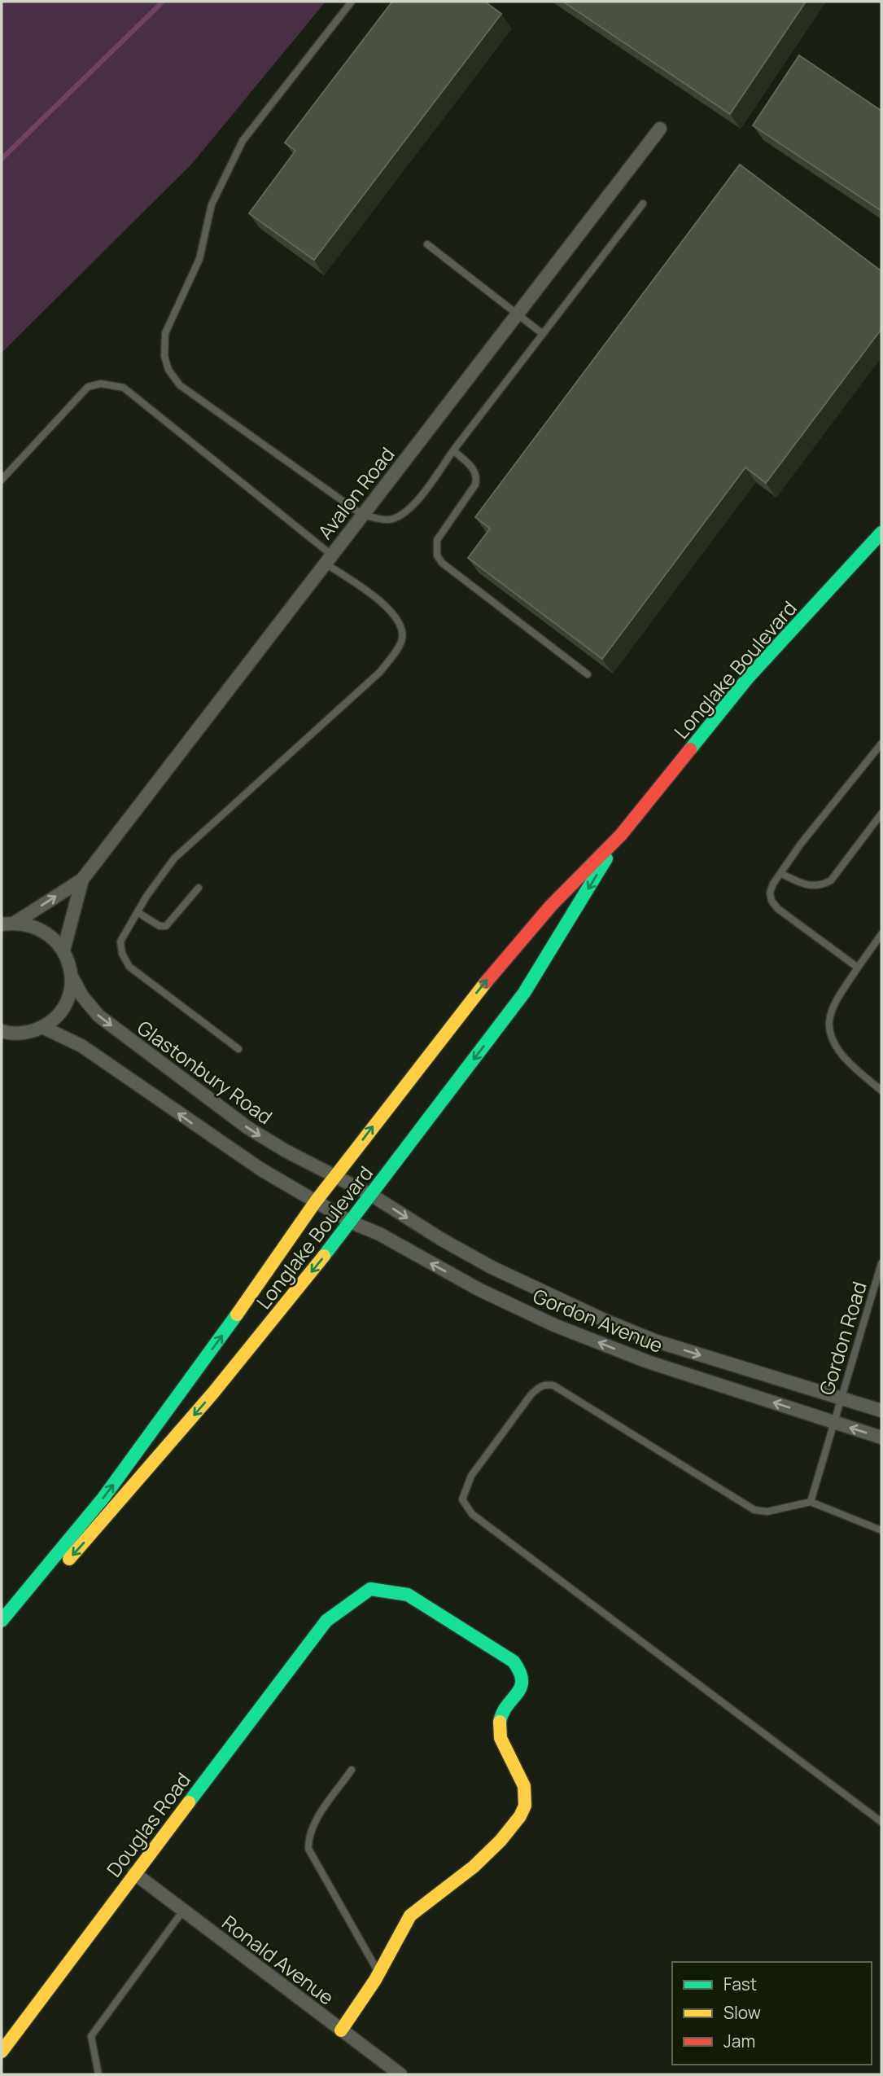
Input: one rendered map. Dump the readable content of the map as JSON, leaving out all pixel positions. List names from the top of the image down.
{
  "streets": {
    "main road": ["Longlake Boulevard", "Douglas Road"],
    "street": [
      "Avalon Road",
      "Glastonbury Road",
      "Gordon Avenue",
      "Ronald Avenue"
    ],
    "lane": ["Gordon Road"]
  },
  "crossings": [
    ["Avalon Road", "Glastonbury Road"],
    ["Longlake Boulevard", "Glastonbury Road"],
    ["Longlake Boulevard", "Gordon Avenue"],
    ["Glastonbury Road", "Gordon Avenue"],
    ["Gordon Avenue", "Gordon Road"],
    ["Douglas Road", "Ronald Avenue"]
  ],
  "legend": ["Fast", "Slow", "Jam"]
}
